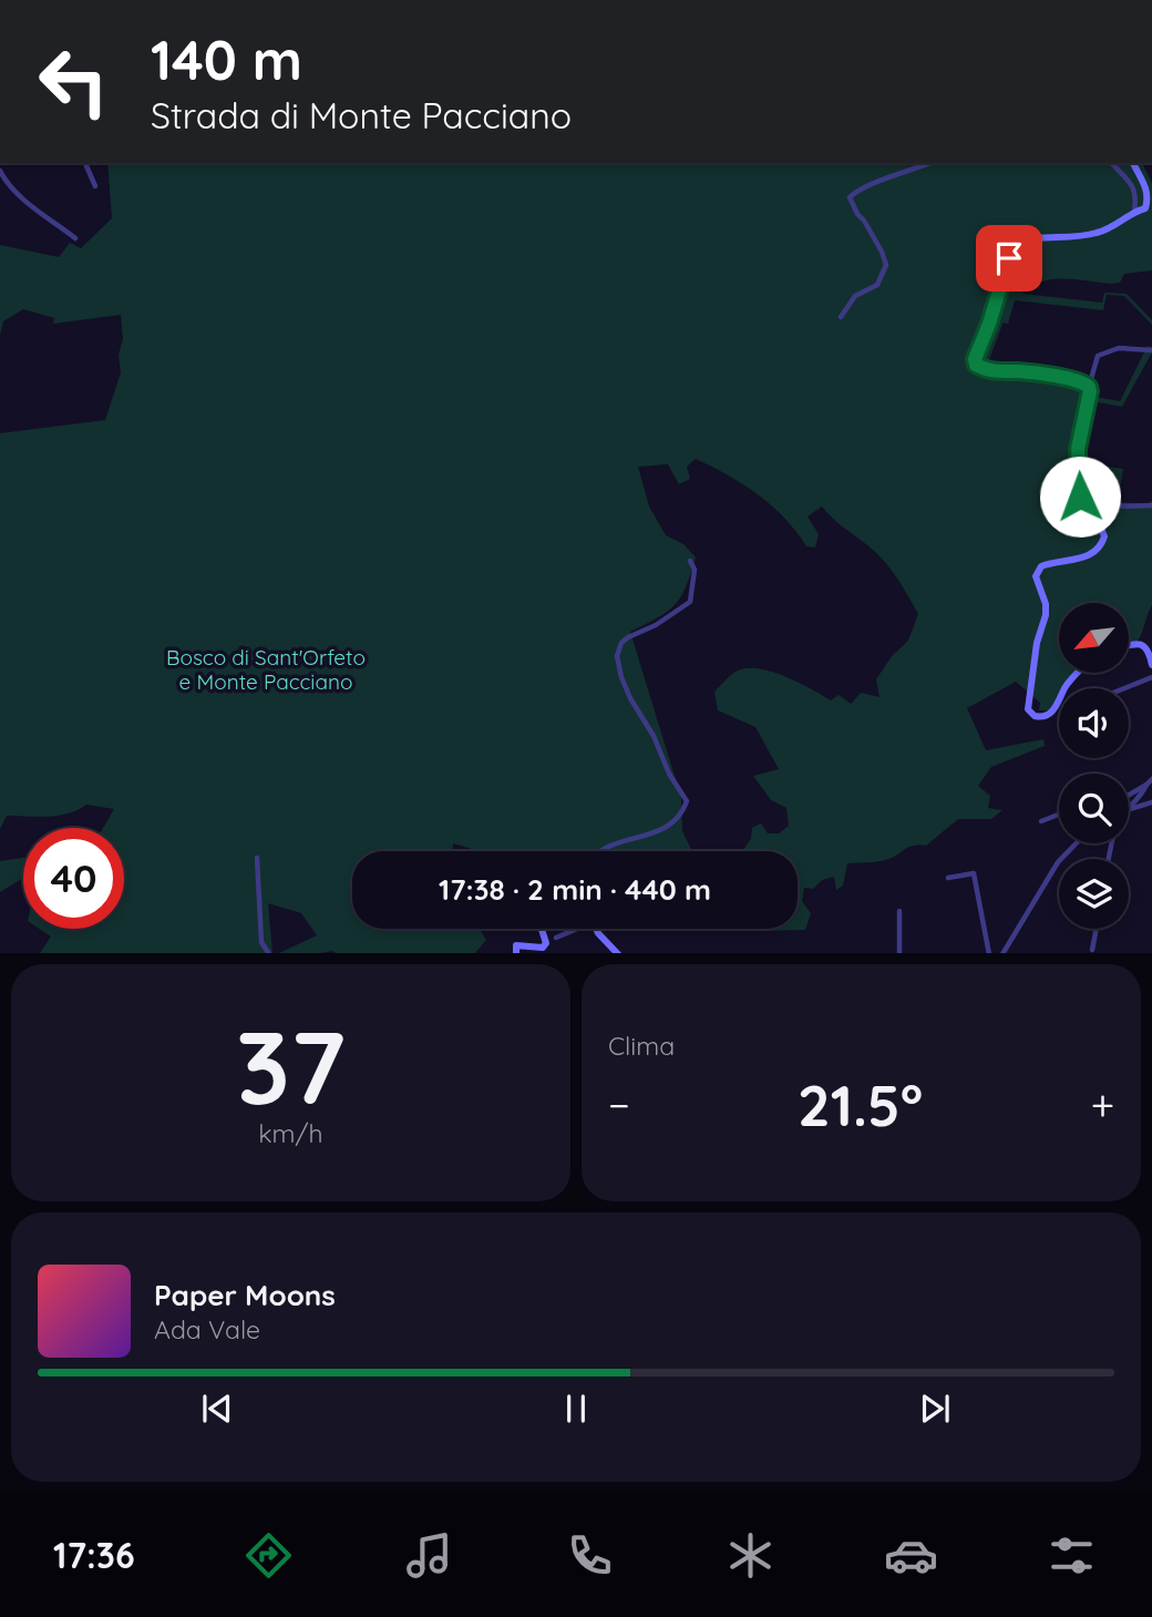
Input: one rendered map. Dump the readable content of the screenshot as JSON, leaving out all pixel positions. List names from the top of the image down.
{
  "parks": ["Bosco di Sant'Orfeto e Monte Pacciano"],
  "north": "bottom left",
  "page": {
    "turn": ["140 m", "Strada di Monte Pacciano"],
    "limit": "40",
    "trip": "17:38 · 2 min · 440 m",
    "tile": [
      ["37", "km/h"],
      "Clima"
    ],
    "heat": ["−", "21.5°", "+"],
    "song": ["Paper Moons", "Ada Vale"],
    "tabs": "17:36"
  }
}
